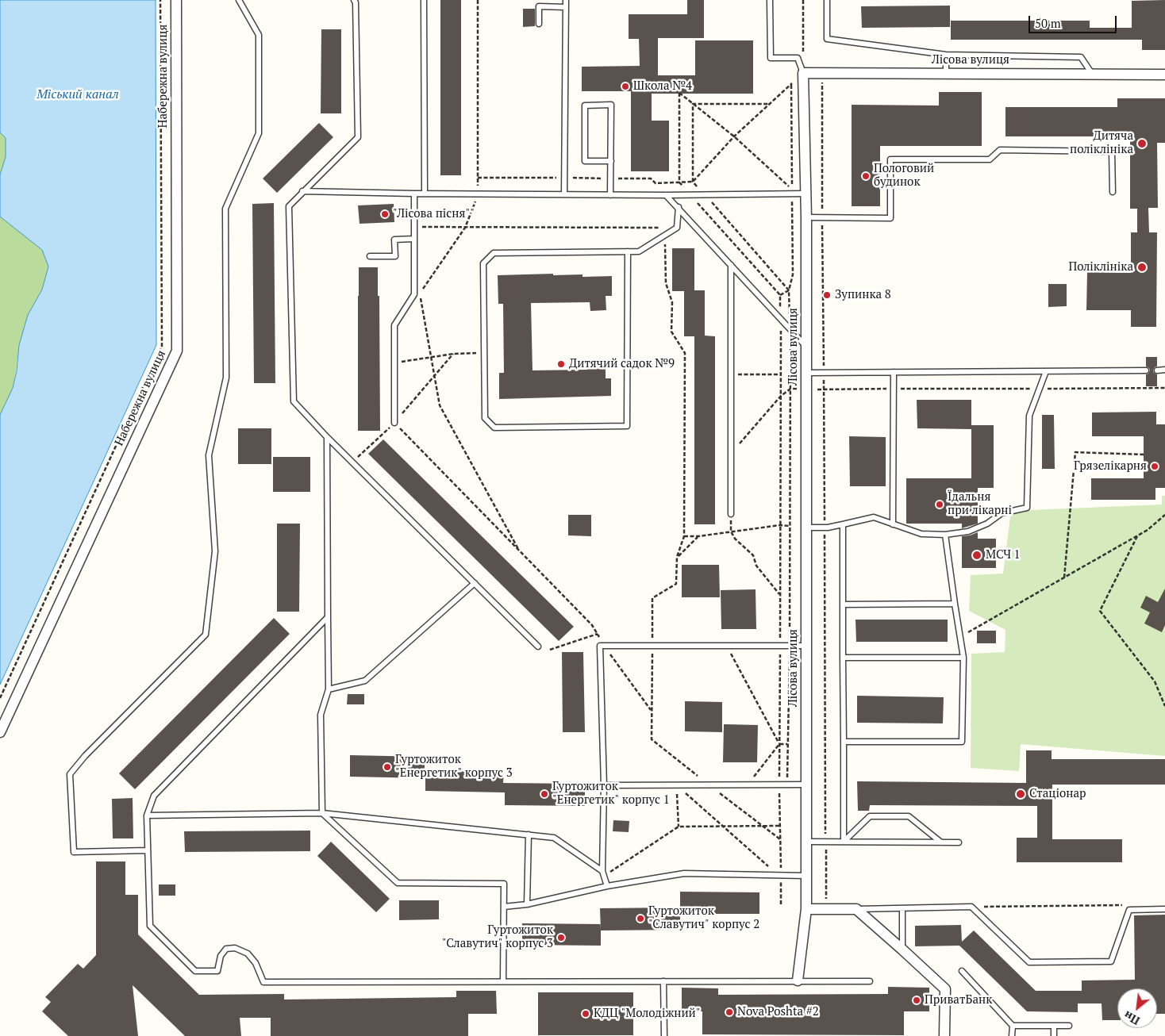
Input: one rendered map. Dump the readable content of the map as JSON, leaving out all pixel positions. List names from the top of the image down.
{
  "streets": {
    "street": ["Лісова вулиця", "Набережна вулиця"]
  },
  "water": ["Міський канал"],
  "places": [
    "Школа №4",
    "Дитяча поліклініка",
    "Пологовий будинок",
    "\"Лісова пісня\"\"",
    "Поліклініка",
    "Зупинка 8",
    "Дитячий садок №9",
    "Грязелікарня",
    "Їдальня при лікарні",
    "МСЧ 1",
    "Гуртожиток \"Енергетик\" корпус 3",
    "Гуртожиток \"Енергетик\" корпус 1",
    "Стаціонар",
    "Гуртожиток \"Славутич\" корпус 2",
    "Гуртожиток \"Славутич\" корпус 3",
    "ПриватБанк",
    "Nova Poshta #2",
    "КДЦ \"Молодіжний\""
  ],
  "scale_bar": "50 m",
  "north": "bottom left"
}
